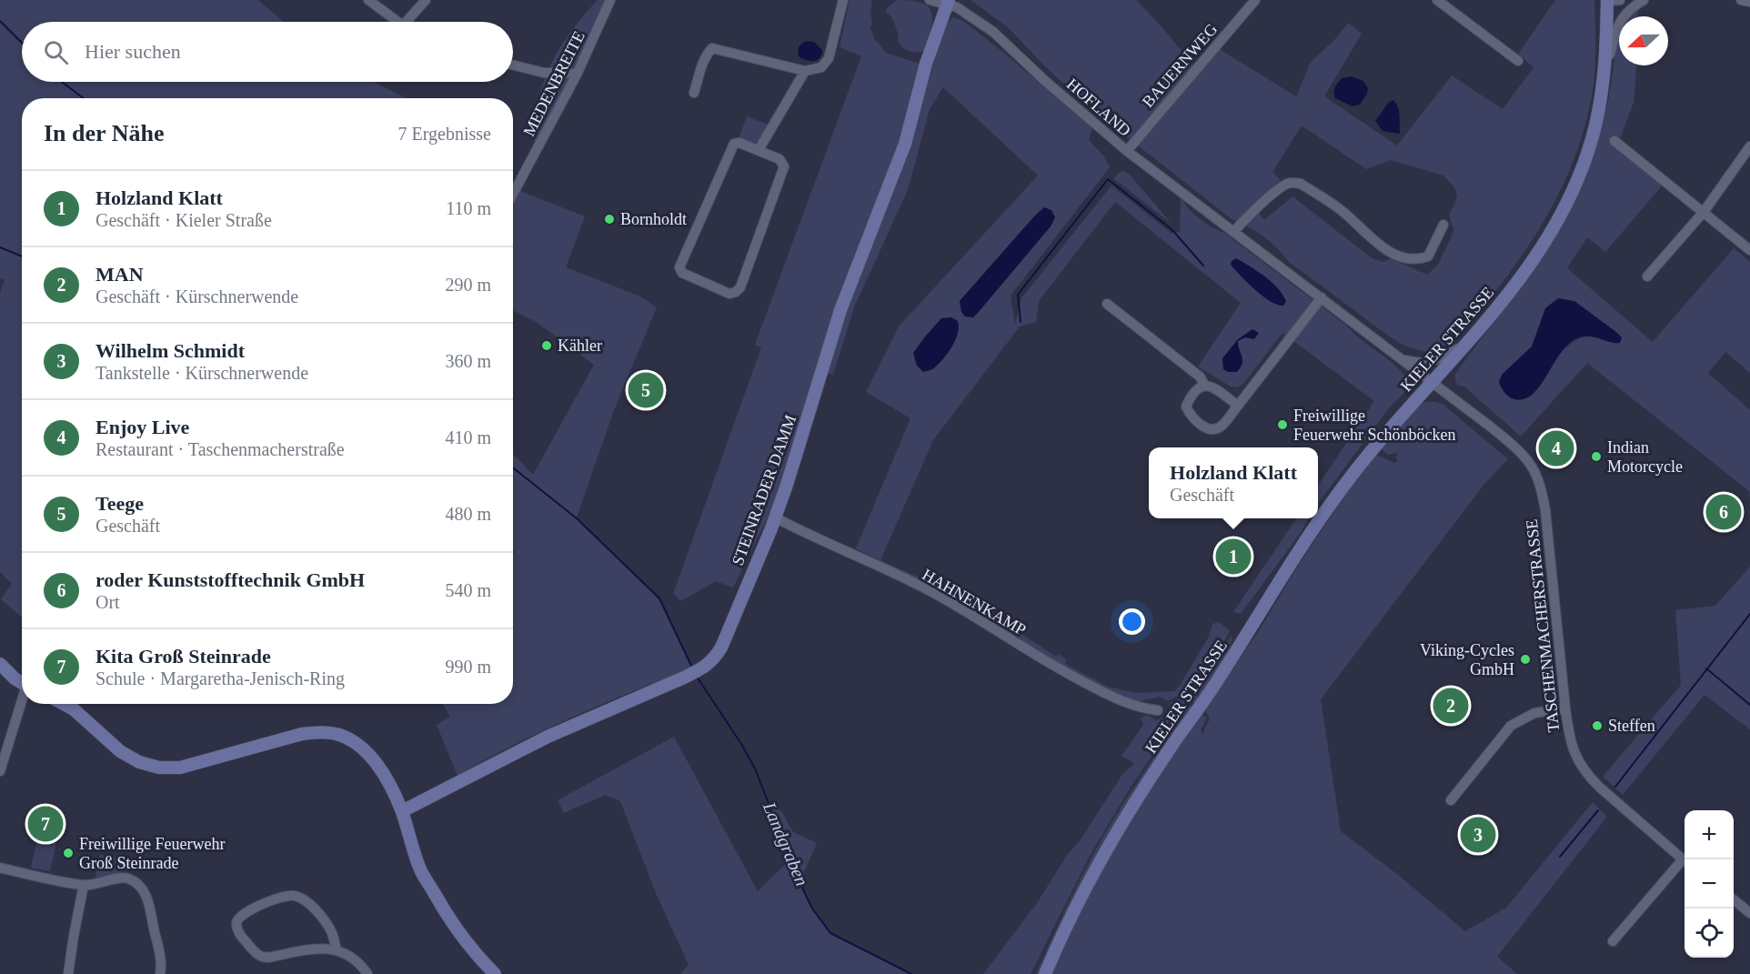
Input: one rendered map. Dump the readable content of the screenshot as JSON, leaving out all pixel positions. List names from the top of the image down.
{
  "streets": {
    "main road": ["KIELER STRASSE", "STEINRADER DAMM"],
    "street": [
      "BAUERNWEG",
      "MEDENBREITE",
      "HOFLAND",
      "HAHNENKAMP",
      "TASCHENMACHERSTRASSE"
    ]
  },
  "crossings": [
    ["BAUERNWEG", "HOFLAND"],
    ["HOFLAND", "KIELER STRASSE"],
    ["HOFLAND", "STEINRADER DAMM"],
    ["HOFLAND", "TASCHENMACHERSTRASSE"],
    ["KIELER STRASSE", "TASCHENMACHERSTRASSE"],
    ["STEINRADER DAMM", "HAHNENKAMP"]
  ],
  "water": ["Landgraben"],
  "places": [
    "Bornholdt",
    "Kähler",
    "Freiwillige Feuerwehr Schönböcken",
    "Indian Motorcycle",
    "Viking-Cycles GmbH",
    "Steffen",
    "Freiwillige Feuerwehr Groß Steinrade"
  ],
  "north": "left",
  "page": {
    "search": "Hier suchen",
    "heading": ["In der Nähe", "7 Ergebnisse"],
    "list": [
      {
        "mark": "1",
        "name": "Holzland Klatt",
        "note": "Geschäft · Kieler Straße",
        "value": "110 m"
      },
      {
        "mark": "2",
        "name": "MAN",
        "note": "Geschäft · Kürschnerwende",
        "value": "290 m"
      },
      {
        "mark": "3",
        "name": "Wilhelm Schmidt",
        "note": "Tankstelle · Kürschnerwende",
        "value": "360 m"
      },
      {
        "mark": "4",
        "name": "Enjoy Live",
        "note": "Restaurant · Taschenmacherstraße",
        "value": "410 m"
      },
      {
        "mark": "5",
        "name": "Teege",
        "note": "Geschäft",
        "value": "480 m"
      },
      {
        "mark": "6",
        "name": "roder Kunststofftechnik GmbH",
        "note": "Ort",
        "value": "540 m"
      },
      {
        "mark": "7",
        "name": "Kita Groß Steinrade",
        "note": "Schule · Margaretha-Jenisch-Ring",
        "value": "990 m"
      }
    ],
    "pins": [
      "5",
      "4",
      "6",
      "1",
      "2",
      "7",
      "3"
    ],
    "popup": ["Holzland Klatt", "Geschäft"],
    "map_buttons": ["+", "−"]
  }
}
